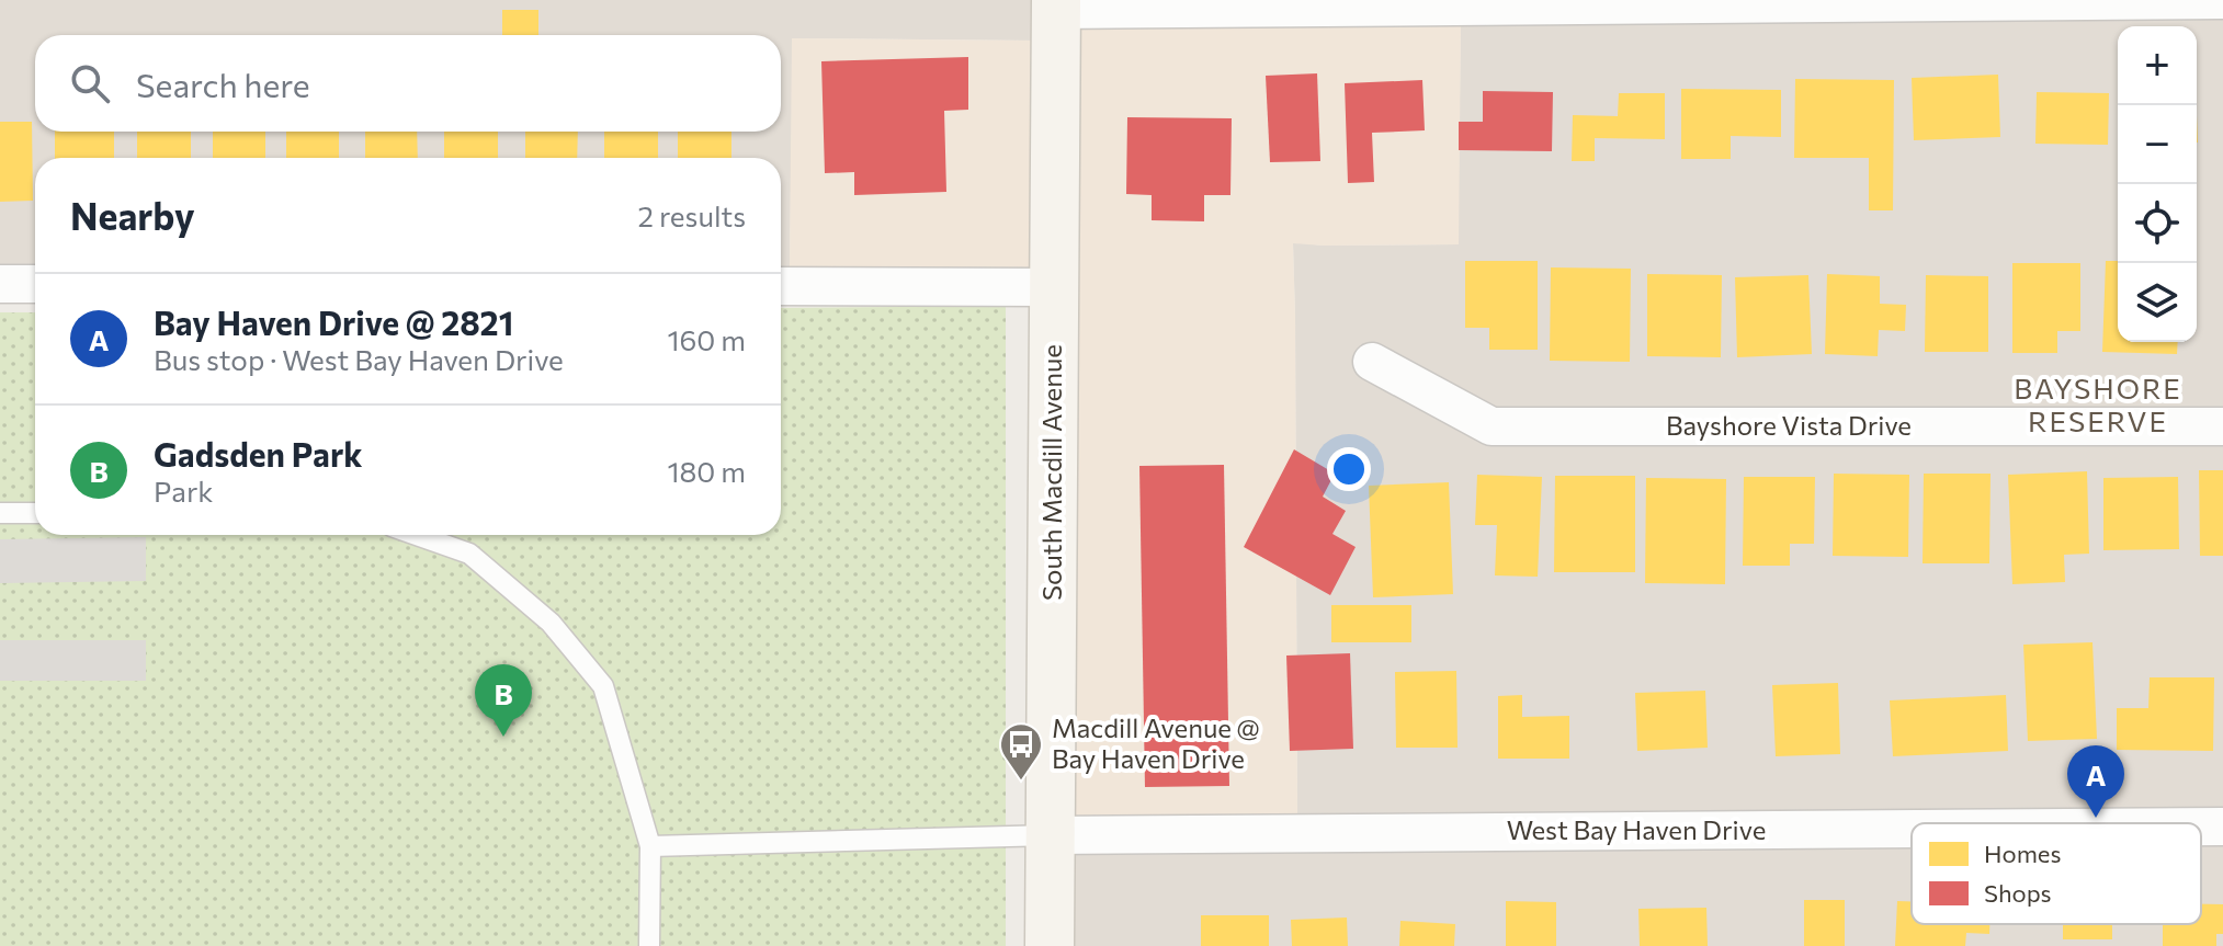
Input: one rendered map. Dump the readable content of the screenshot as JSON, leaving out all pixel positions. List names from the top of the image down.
{
  "streets": {
    "street": ["Bayshore Vista Drive", "South Macdill Avenue", "West Bay Haven Drive"]
  },
  "crossings": [
    ["South Macdill Avenue", "West Bay Haven Drive"]
  ],
  "districts": ["BAYSHORE RESERVE"],
  "places": {
    "bus stop": ["Macdill Avenue @ Bay Haven Drive"]
  },
  "legend": ["Homes", "Shops"],
  "page": {
    "map_buttons": ["+", "−"],
    "search": "Search here",
    "heading": ["Nearby", "2 results"],
    "list": [
      {
        "mark": "A",
        "name": "Bay Haven Drive @ 2821",
        "note": "Bus stop · West Bay Haven Drive",
        "value": "160 m"
      },
      {
        "mark": "B",
        "name": "Gadsden Park",
        "note": "Park",
        "value": "180 m"
      }
    ],
    "pins": ["B", "A"]
  }
}
